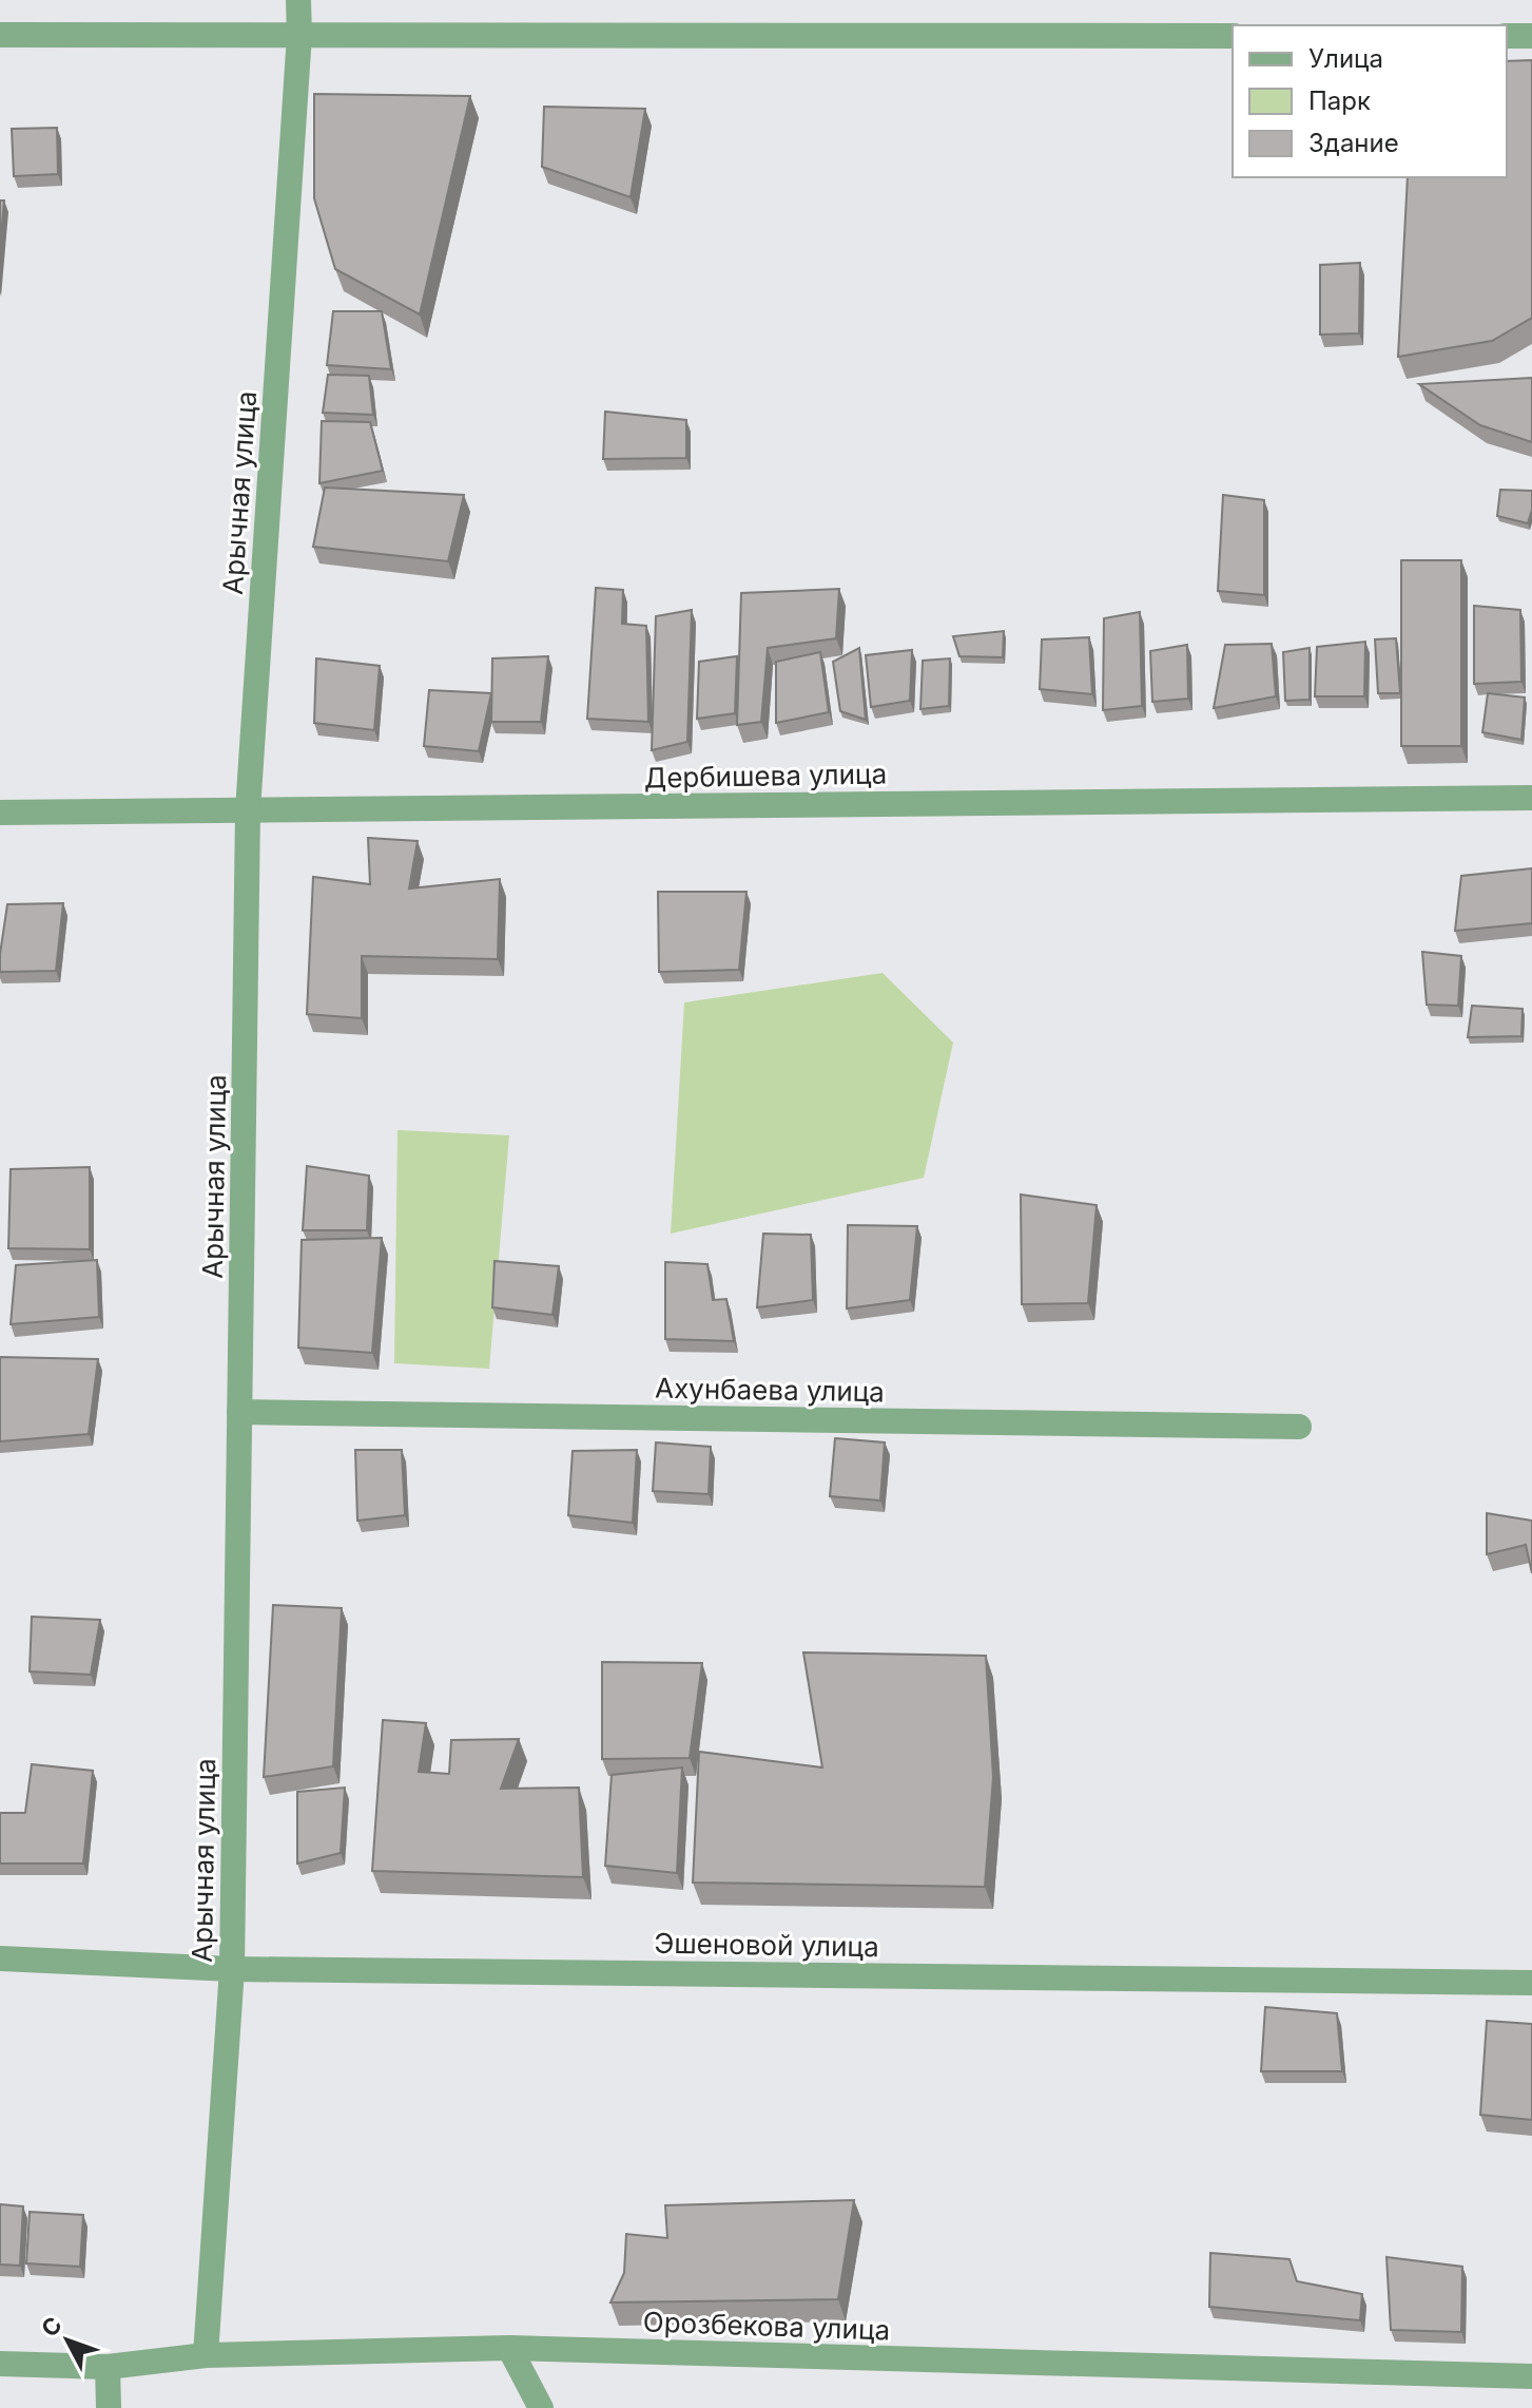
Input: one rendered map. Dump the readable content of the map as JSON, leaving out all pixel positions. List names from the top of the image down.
{
  "streets": {
    "street": [
      "Арычная улица",
      "Дербишева улица",
      "Ахунбаева улица",
      "Эшеновой улица",
      "Орозбекова улица"
    ]
  },
  "crossings": [
    ["Арычная улица", "Дербишева улица"],
    ["Арычная улица", "Ахунбаева улица"],
    ["Арычная улица", "Эшеновой улица"],
    ["Арычная улица", "Орозбекова улица"]
  ],
  "legend": ["Улица", "Парк", "Здание"],
  "north": "top left"
}
